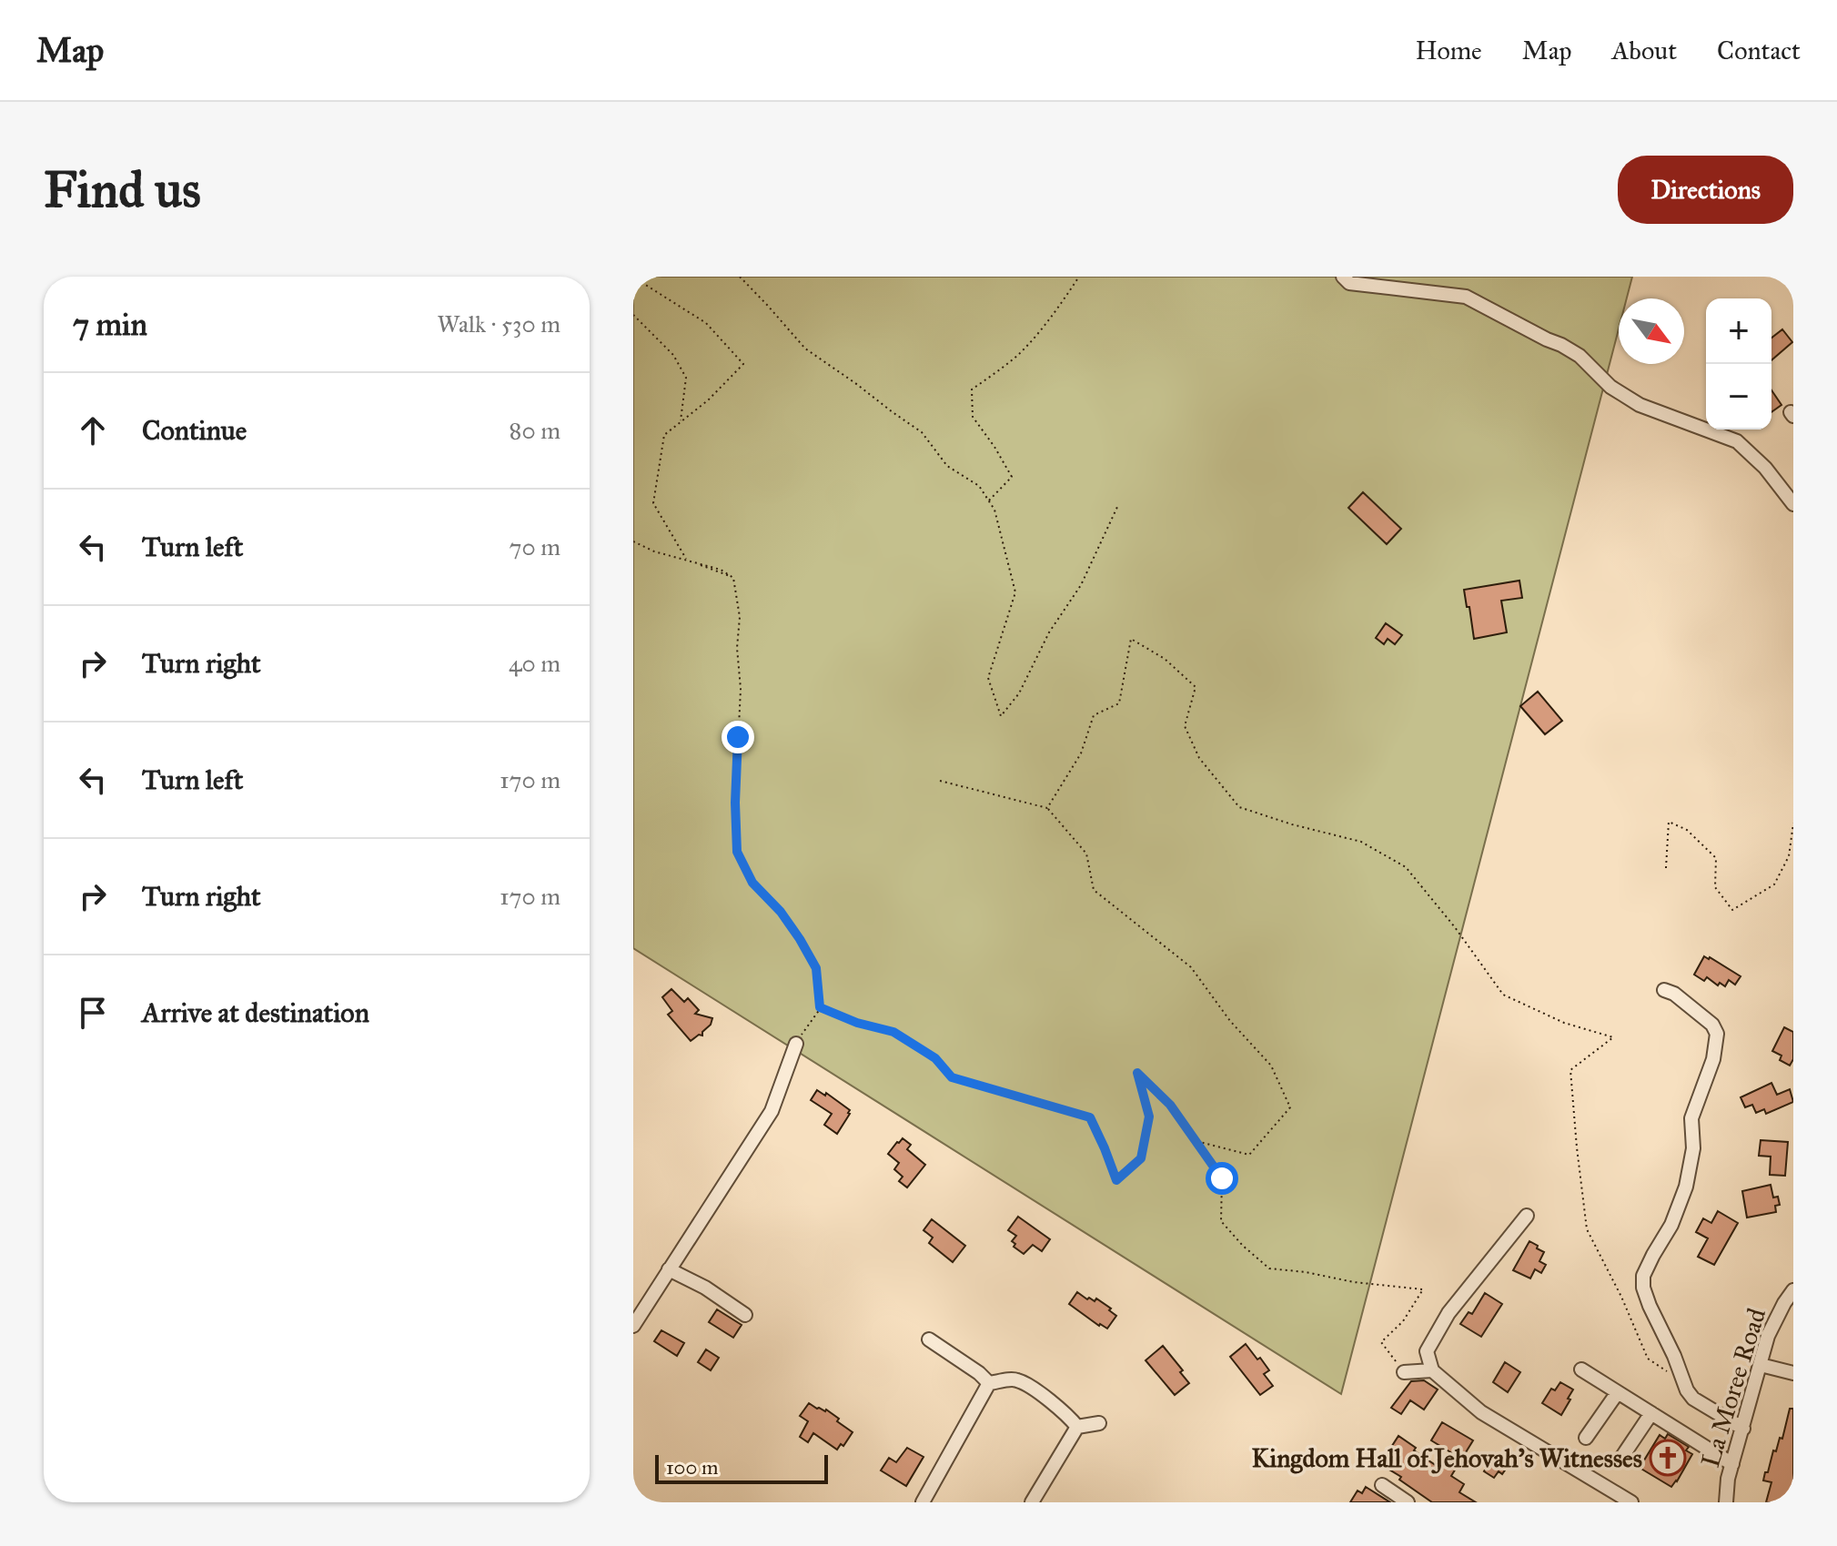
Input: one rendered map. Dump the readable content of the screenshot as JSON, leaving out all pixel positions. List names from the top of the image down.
{
  "streets": {
    "street": ["La Moree Road"]
  },
  "places": {
    "church": ["Kingdom Hall of Jehovah’s Witnesses"]
  },
  "scale_bar": "100 m",
  "north": "bottom right",
  "page": {
    "header": "Map",
    "nav": [
      "Home",
      "Map",
      "About",
      "Contact"
    ],
    "buttons": "Directions",
    "title": "Find us",
    "heading": ["7 min", "Walk · 530 m"],
    "map_buttons": ["+", "−"],
    "list": [
      ["Continue", "80 m"],
      ["Turn left", "70 m"],
      ["Turn right", "40 m"],
      ["Turn left", "170 m"],
      ["Turn right", "170 m"],
      "Arrive at destination"
    ],
    "scale": "100 m"
  }
}
